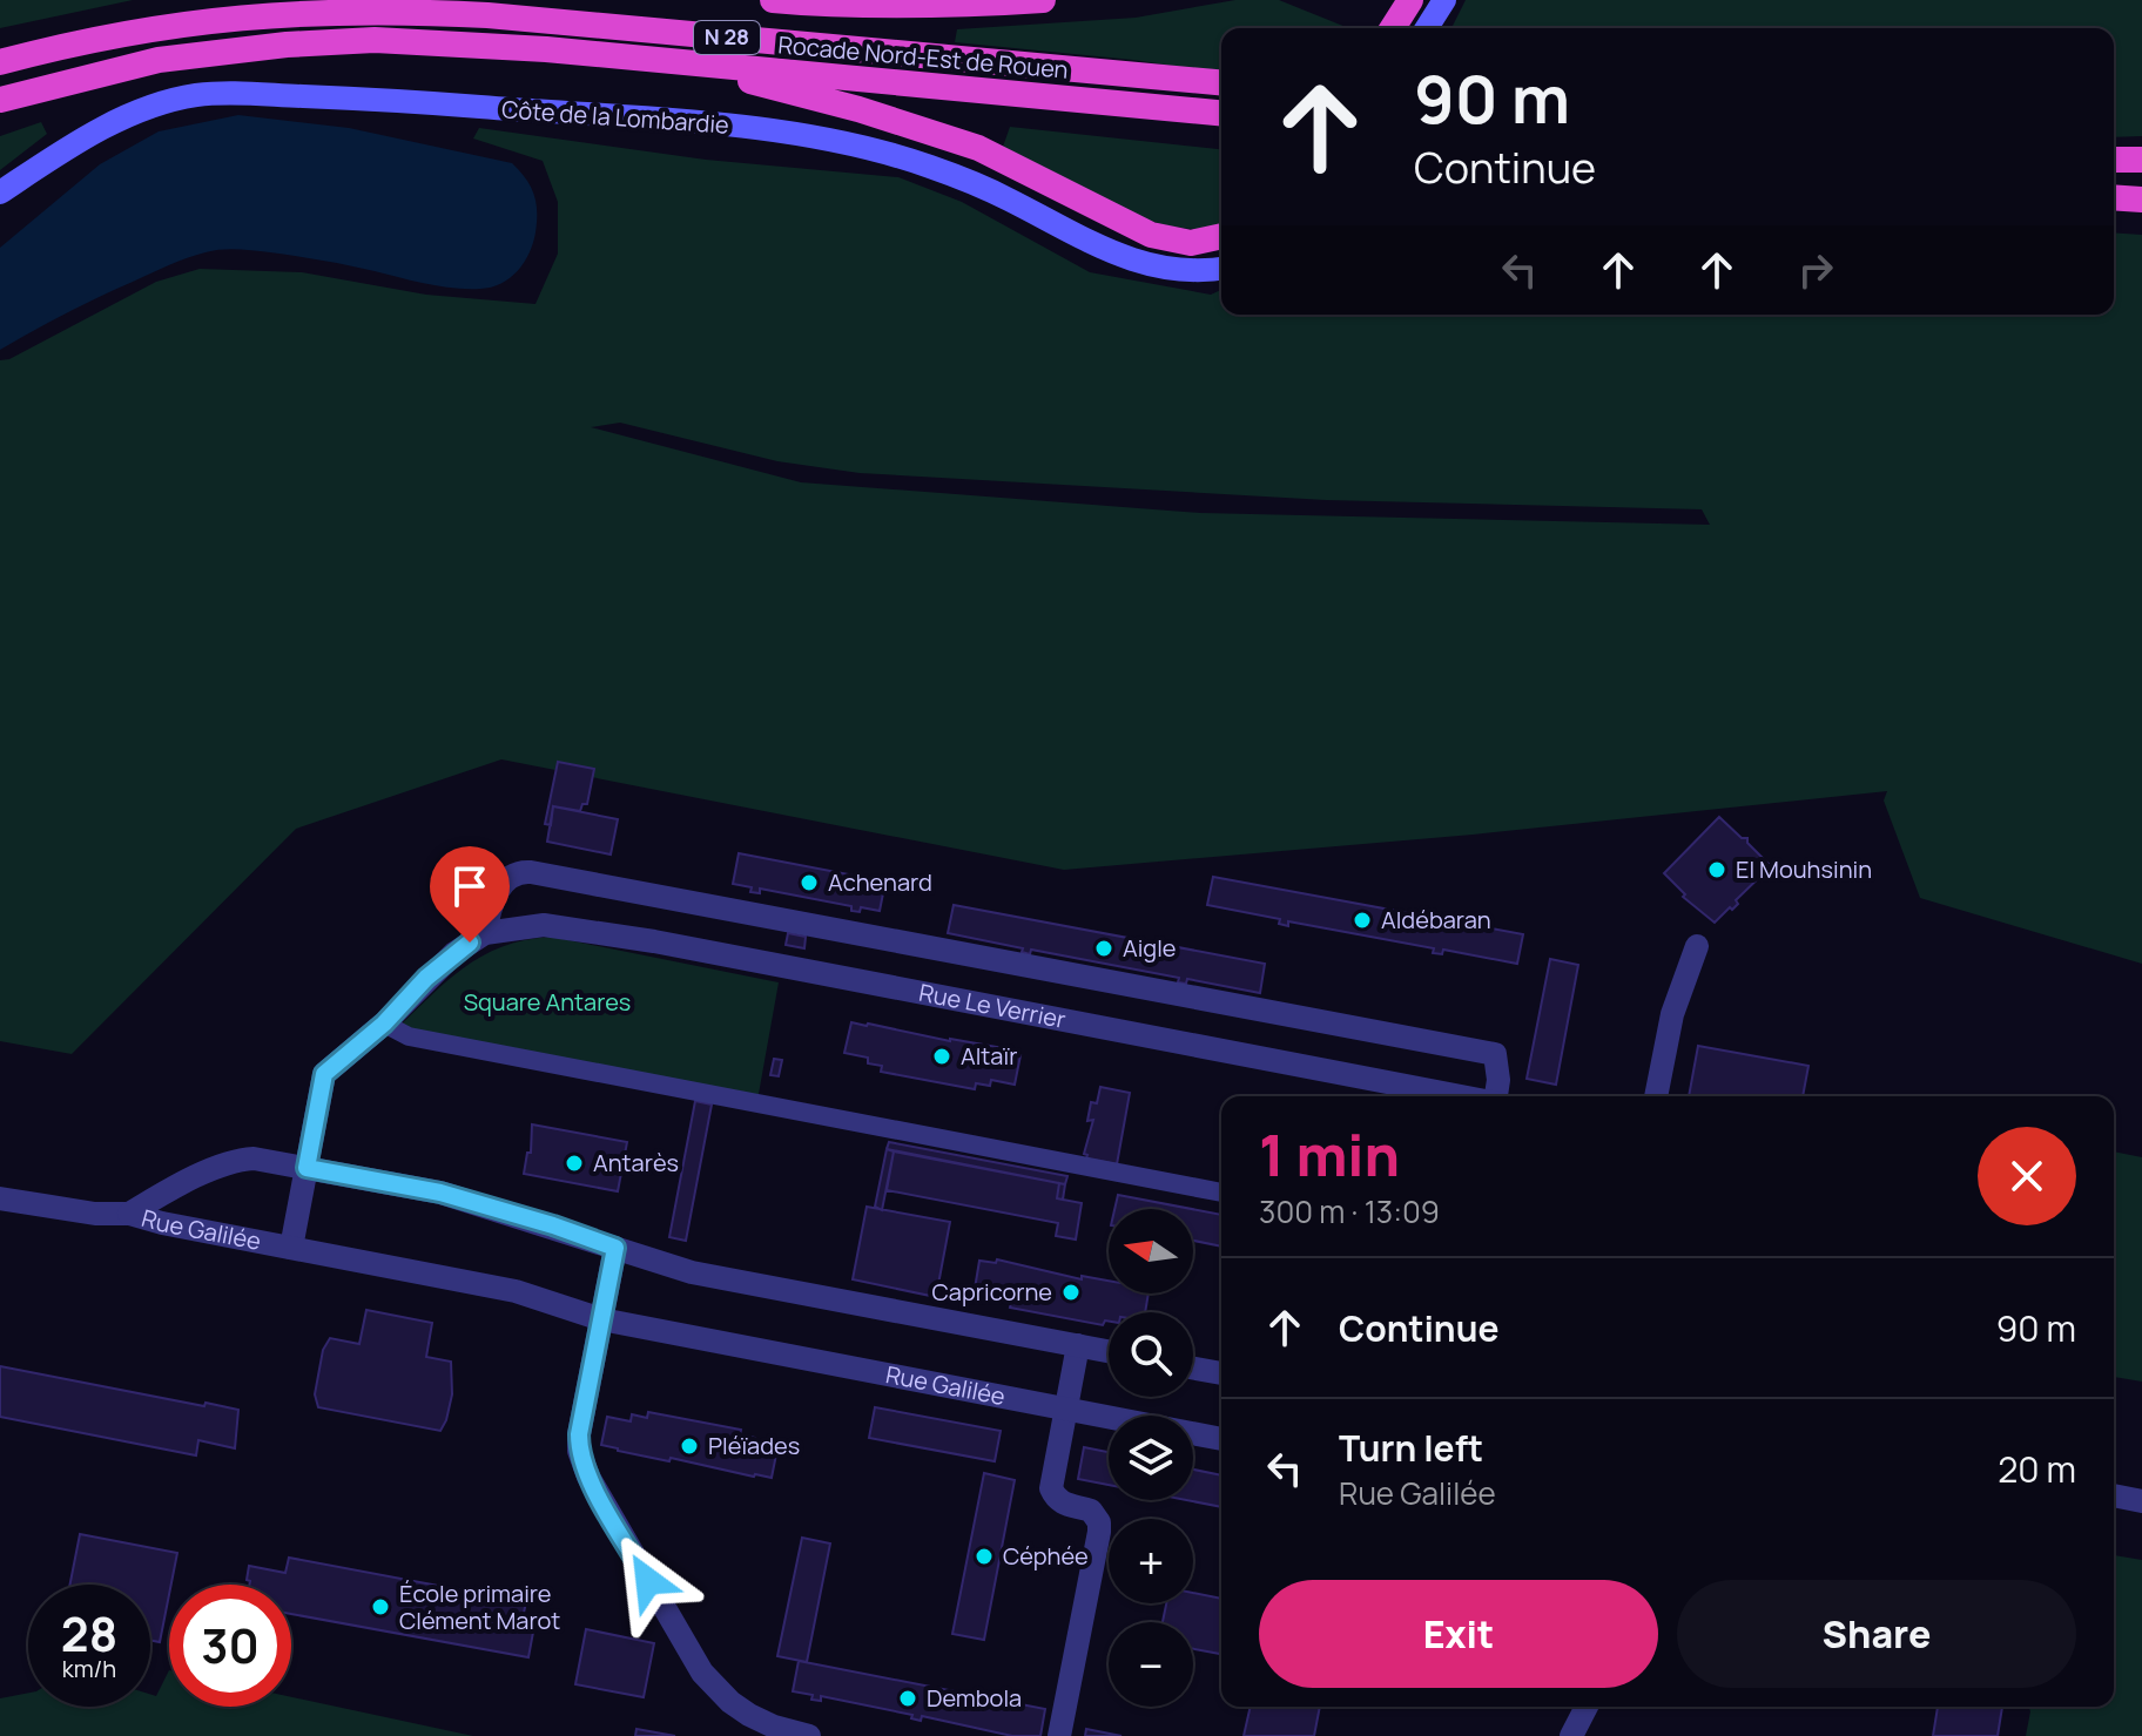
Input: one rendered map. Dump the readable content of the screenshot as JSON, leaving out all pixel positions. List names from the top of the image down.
{
  "streets": {
    "highway": ["N 28", "Rocade Nord-Est de Rouen"],
    "main road": ["Côte de la Lombardie"],
    "street": ["Rue Le Verrier", "Rue Galilée"]
  },
  "parks": ["Square Antares"],
  "places": [
    "El Mouhsinin",
    "Achenard",
    "Aldébaran",
    "Aigle",
    "Altaïr",
    "Antarès",
    "Capricorne",
    "Pléïades",
    "Céphée",
    "École primaire Clément Marot",
    "Dembola"
  ],
  "north": "left",
  "page": {
    "turn": ["90 m", "Continue"],
    "heading": ["1 min", "300 m · 13:09"],
    "map_buttons": ["+", "−"],
    "list": [
      {
        "name": "Continue",
        "value": "90 m"
      },
      {
        "name": "Turn left",
        "note": "Rue Galilée",
        "value": "20 m"
      }
    ],
    "buttons": ["Exit", "Share"],
    "speed": "28 km/h",
    "limit": "30"
  }
}
